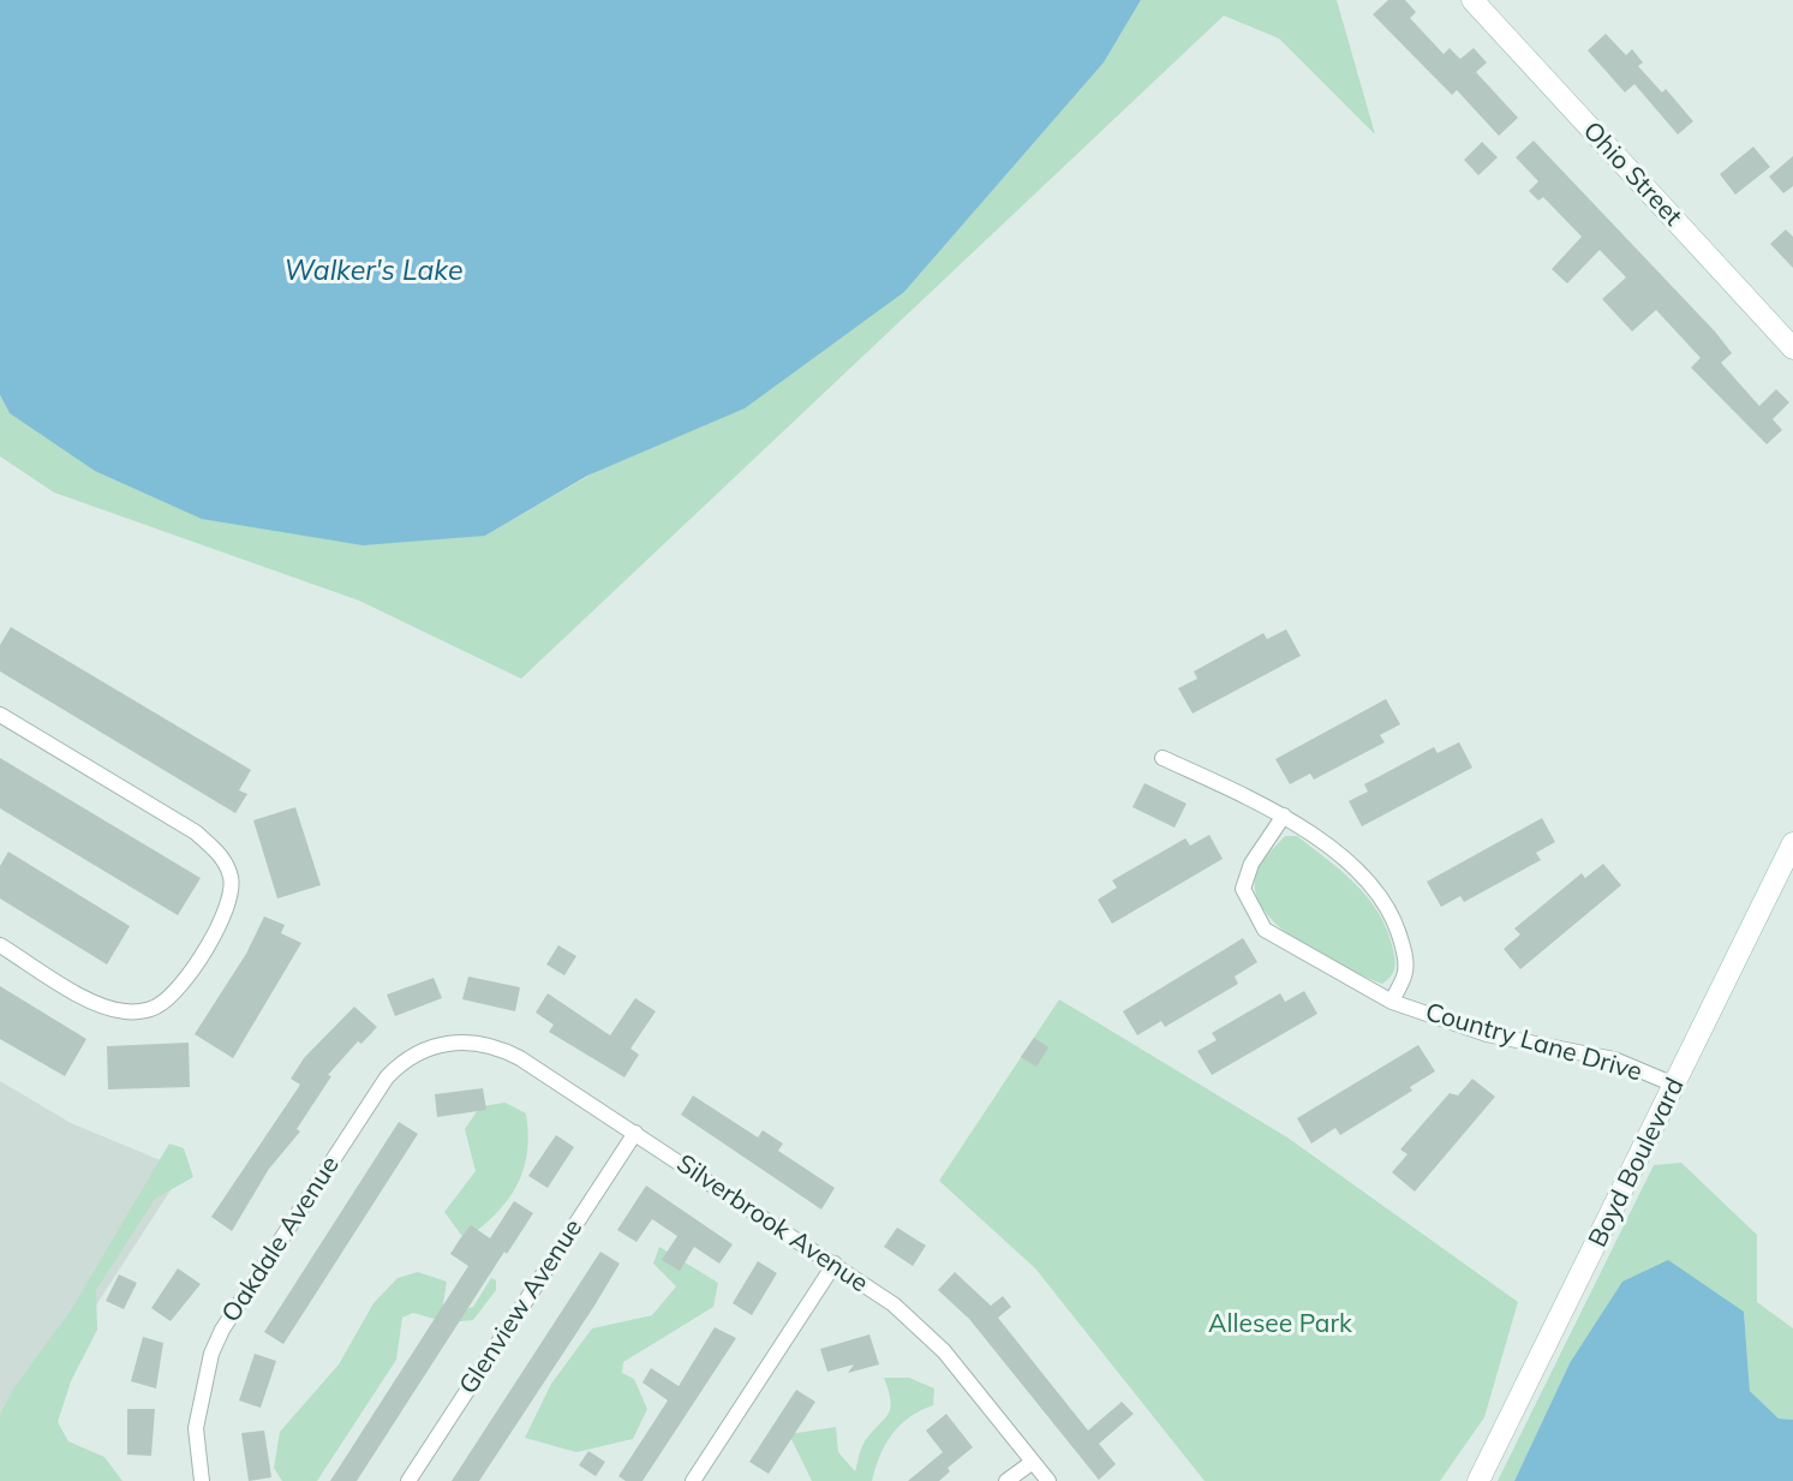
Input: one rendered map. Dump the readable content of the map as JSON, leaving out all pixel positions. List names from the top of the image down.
{
  "streets": {
    "street": [
      "Ohio Street",
      "Country Lane Drive",
      "Boyd Boulevard",
      "Silverbrook Avenue",
      "Oakdale Avenue",
      "Glenview Avenue"
    ]
  },
  "crossings": [
    ["Country Lane Drive", "Boyd Boulevard"],
    ["Silverbrook Avenue", "Oakdale Avenue"],
    ["Silverbrook Avenue", "Glenview Avenue"]
  ],
  "water": ["Walker's Lake"],
  "parks": ["Allesee Park"]
}
